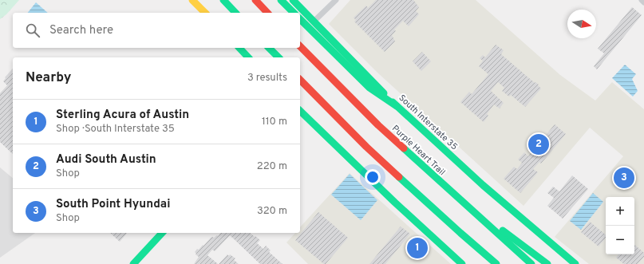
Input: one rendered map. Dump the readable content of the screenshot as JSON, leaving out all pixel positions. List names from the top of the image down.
{
  "streets": {
    "main road": ["South Interstate 35", "Purple Heart Trail"]
  },
  "north": "right",
  "page": {
    "search": "Search here",
    "heading": ["Nearby", "3 results"],
    "list": [
      {
        "mark": "1",
        "name": "Sterling Acura of Austin",
        "note": "Shop · South Interstate 35",
        "value": "110 m"
      },
      {
        "mark": "2",
        "name": "Audi South Austin",
        "note": "Shop",
        "value": "220 m"
      },
      {
        "mark": "3",
        "name": "South Point Hyundai",
        "note": "Shop",
        "value": "320 m"
      }
    ],
    "pins": ["2", "3", "1"],
    "map_buttons": ["+", "−"]
  }
}
